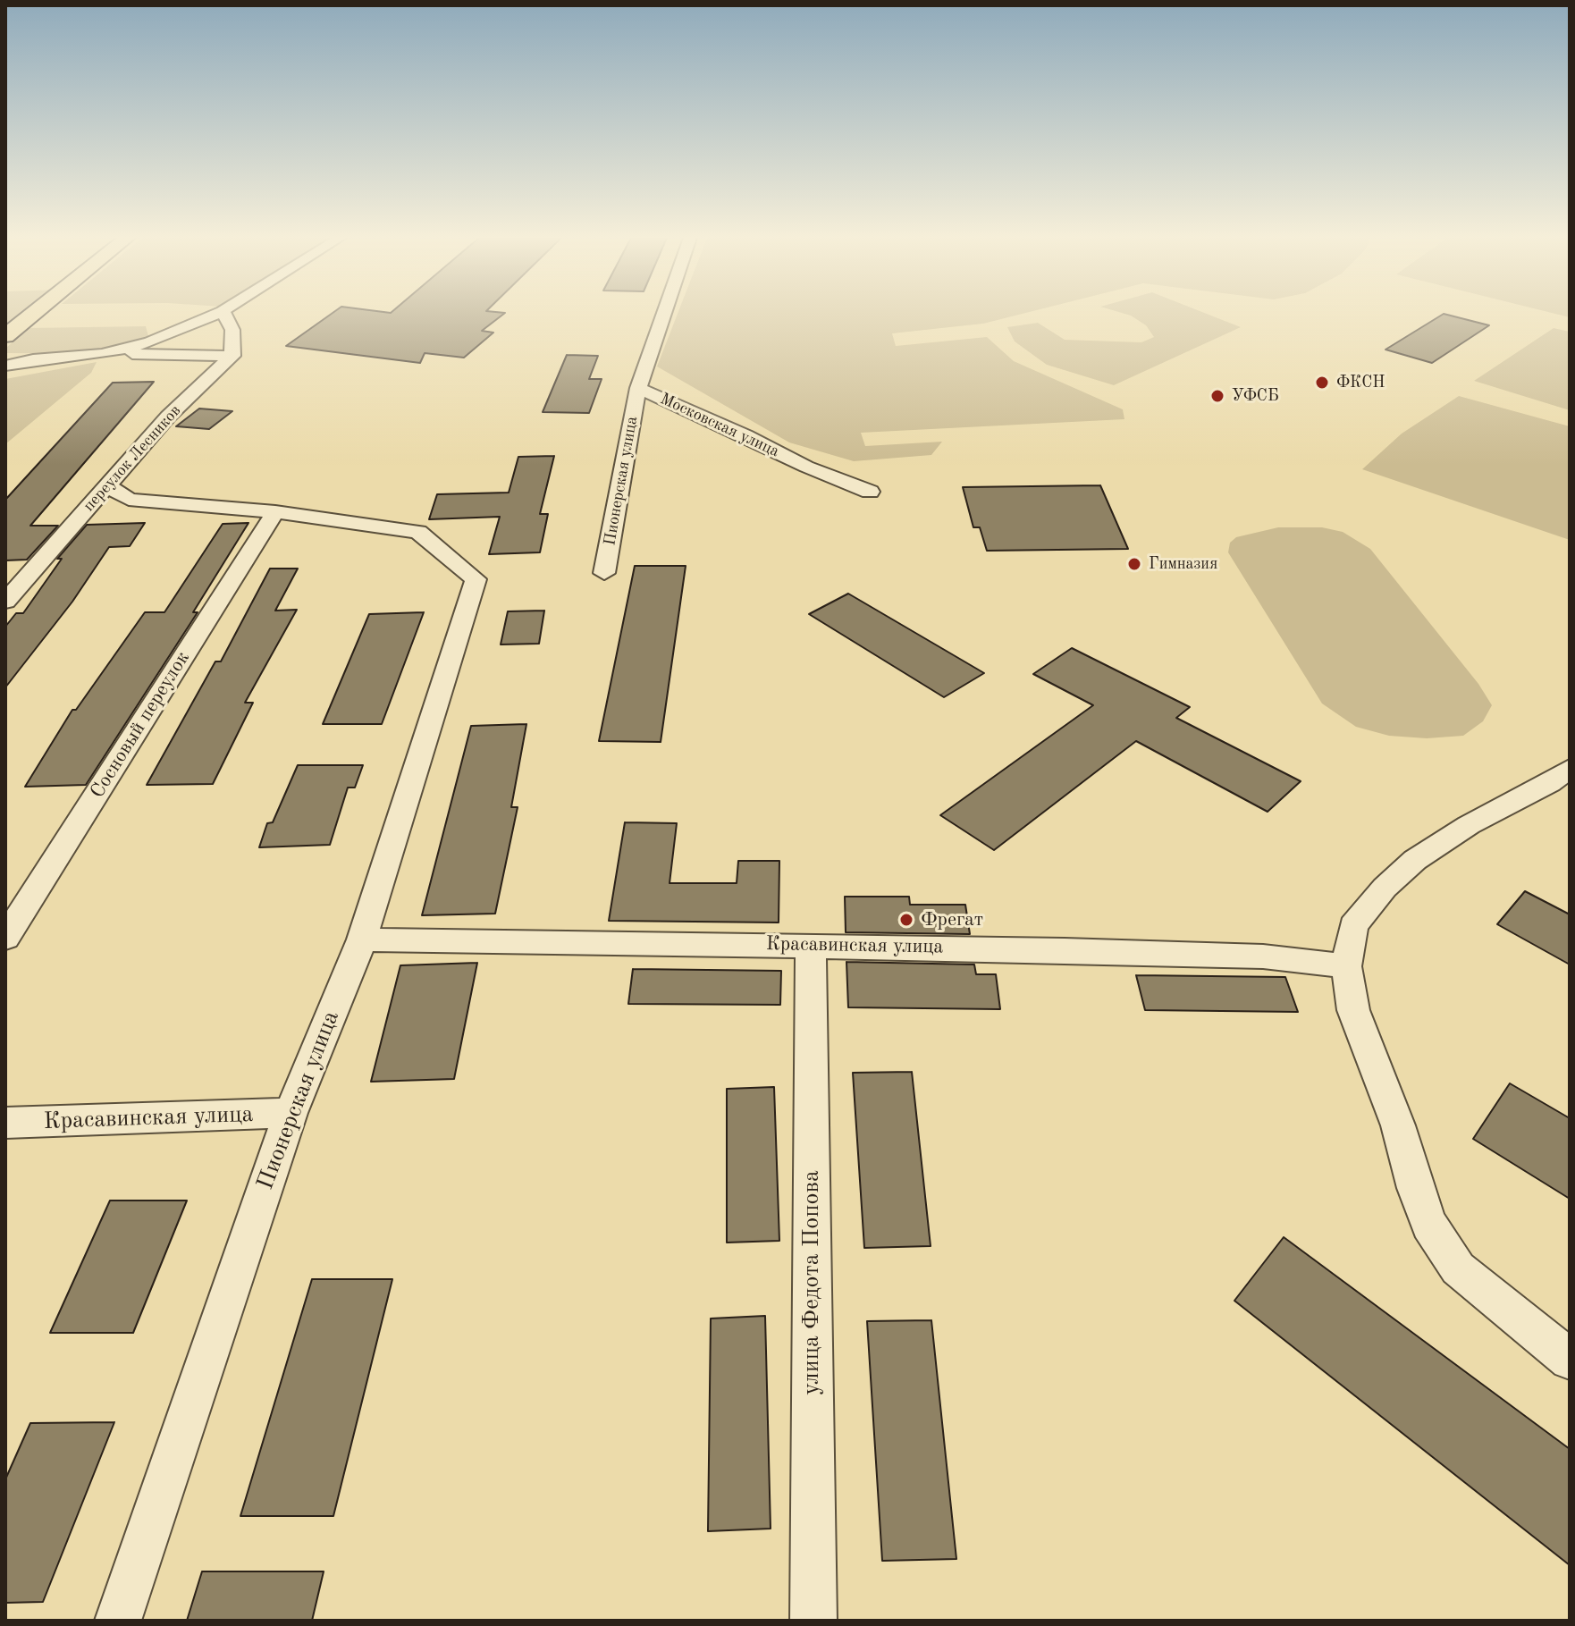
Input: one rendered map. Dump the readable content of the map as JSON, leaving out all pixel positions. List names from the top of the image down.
{
  "streets": {
    "street": [
      "Московская улица",
      "переулок Лесников",
      "Пионерская улица",
      "Сосновый переулок",
      "Красавинская улица",
      "улица Федота Попова"
    ]
  },
  "crossings": [
    ["Московская улица", "Пионерская улица"],
    ["Пионерская улица", "Сосновый переулок"],
    ["Пионерская улица", "Красавинская улица"],
    ["Красавинская улица", "улица Федота Попова"]
  ],
  "places": [
    "ФКСН",
    "УФСБ",
    "Гимназия",
    "Фрегат"
  ]
}
